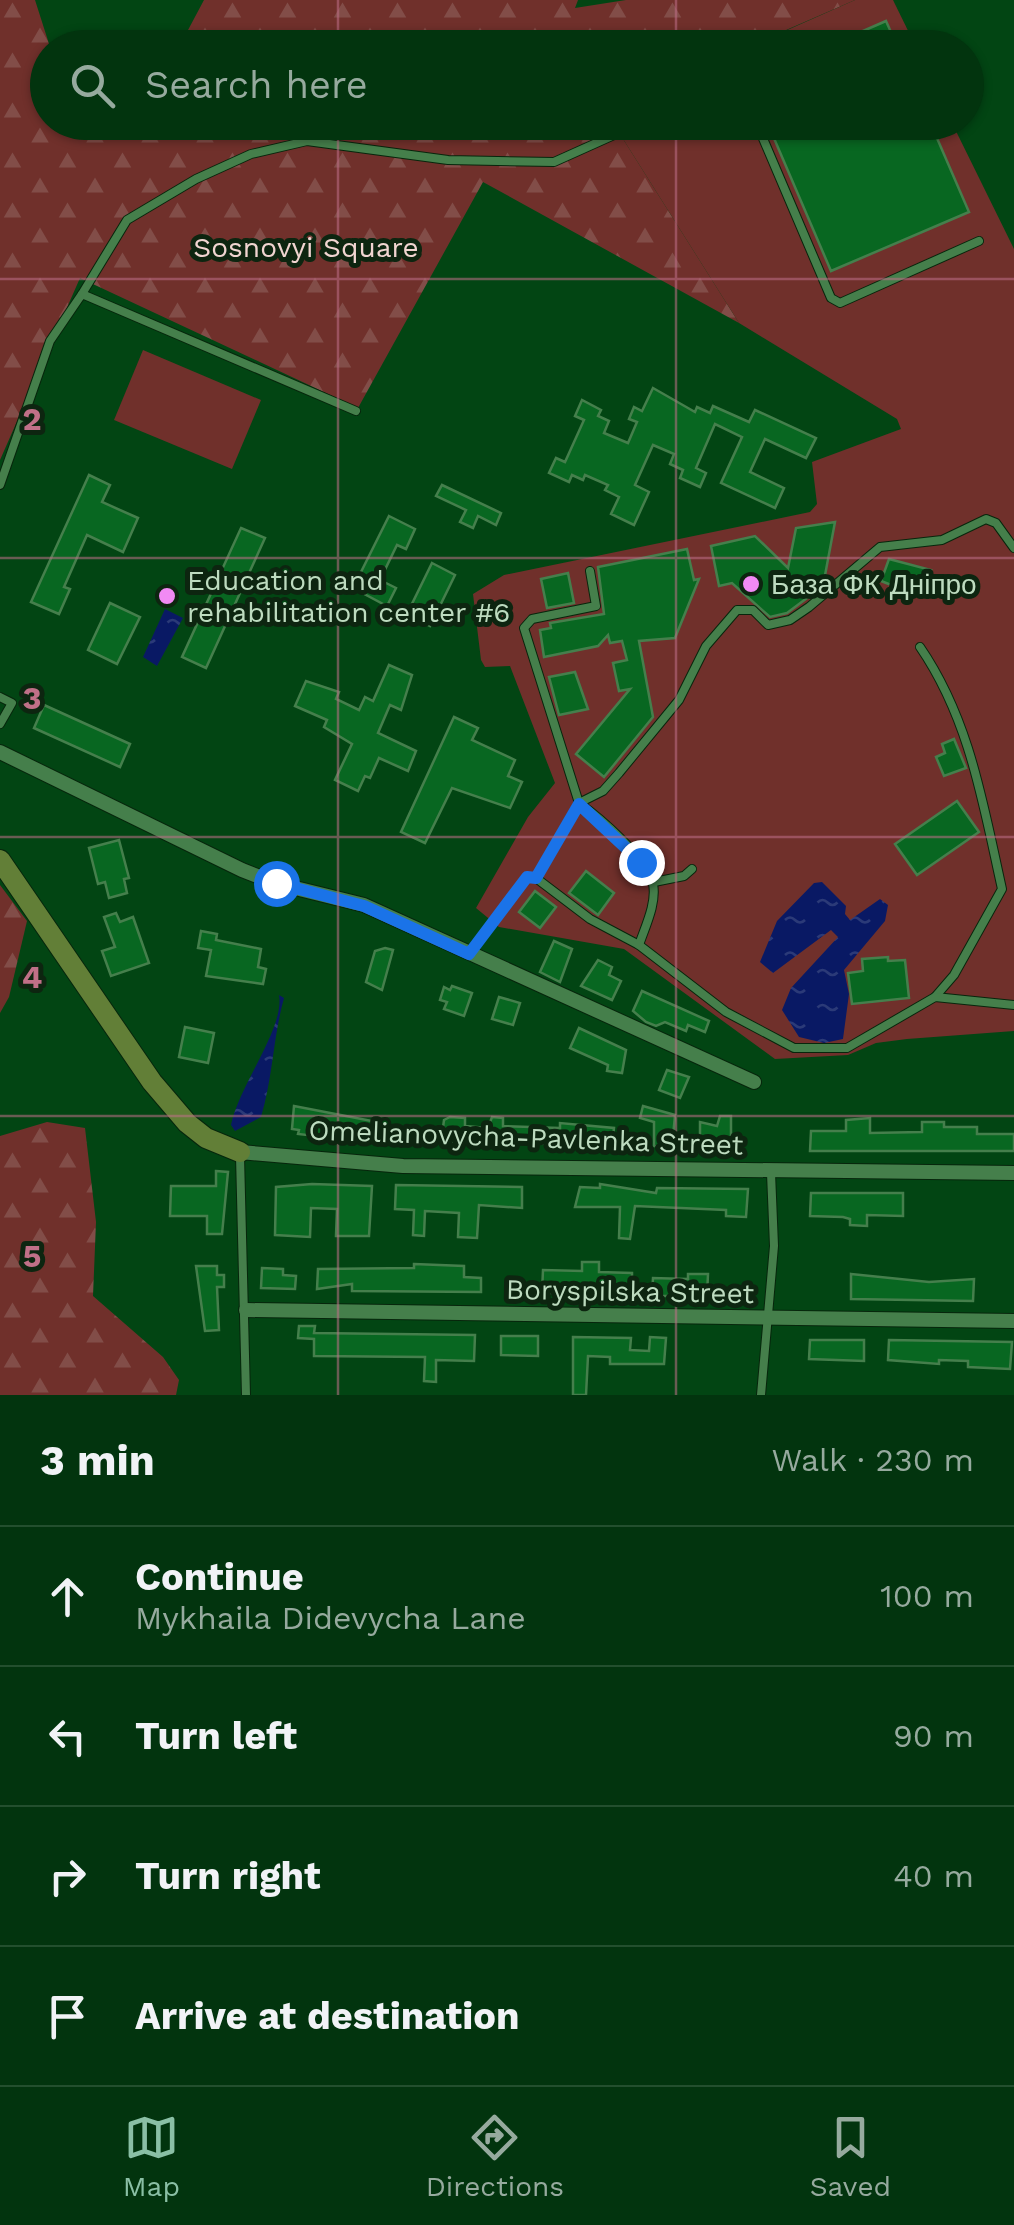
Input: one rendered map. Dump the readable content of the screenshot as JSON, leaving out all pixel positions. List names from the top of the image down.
{
  "streets": {
    "street": ["Omelianovycha-Pavlenka Street", "Boryspilska Street"]
  },
  "parks": ["Sosnovyi Square"],
  "places": ["База ФК Дніпро", "Education and rehabilitation center #6"],
  "page": {
    "search": "Search here",
    "heading": ["3 min", "Walk · 230 m"],
    "list": [
      ["Continue", "Mykhaila Didevycha Lane", "100 m"],
      ["Turn left", "90 m"],
      ["Turn right", "40 m"],
      "Arrive at destination"
    ],
    "nav": ["Map", "Directions", "Saved"]
  },
  "grid": {
    "rows": [
      "2",
      "3",
      "4",
      "5"
    ]
  }
}
